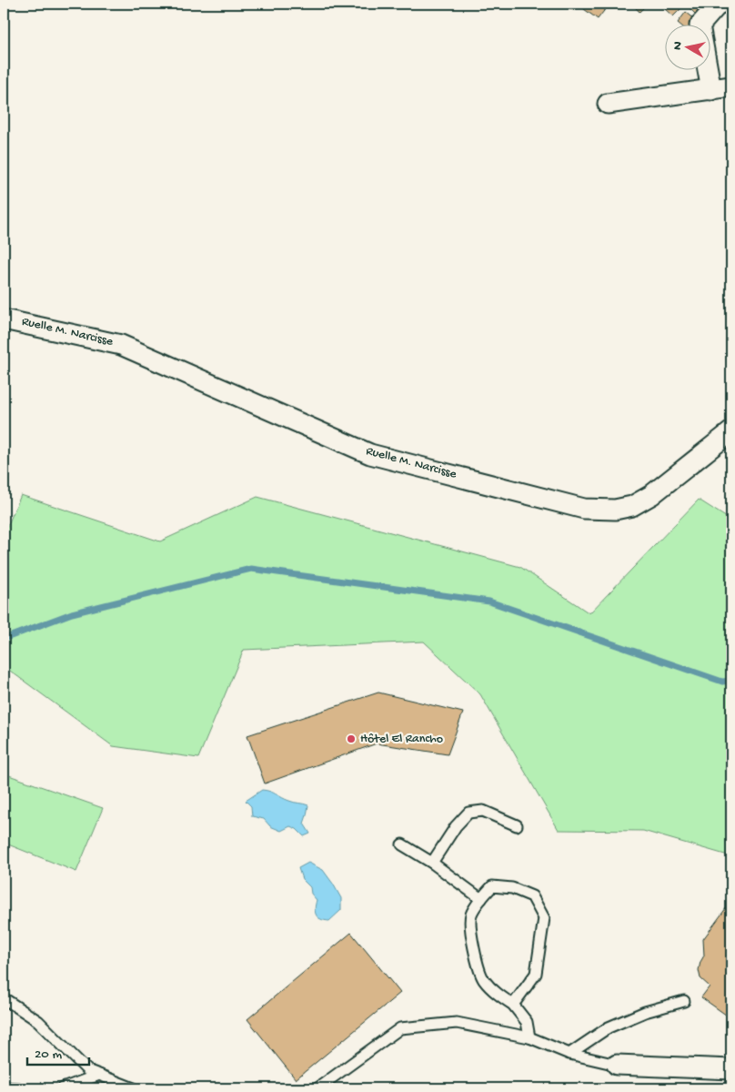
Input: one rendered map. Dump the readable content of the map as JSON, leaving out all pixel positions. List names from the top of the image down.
{
  "streets": {
    "street": ["Ruelle M. Narcisse"]
  },
  "places": ["Hôtel El Rancho"],
  "scale_bar": "20 m",
  "north": "left"
}
